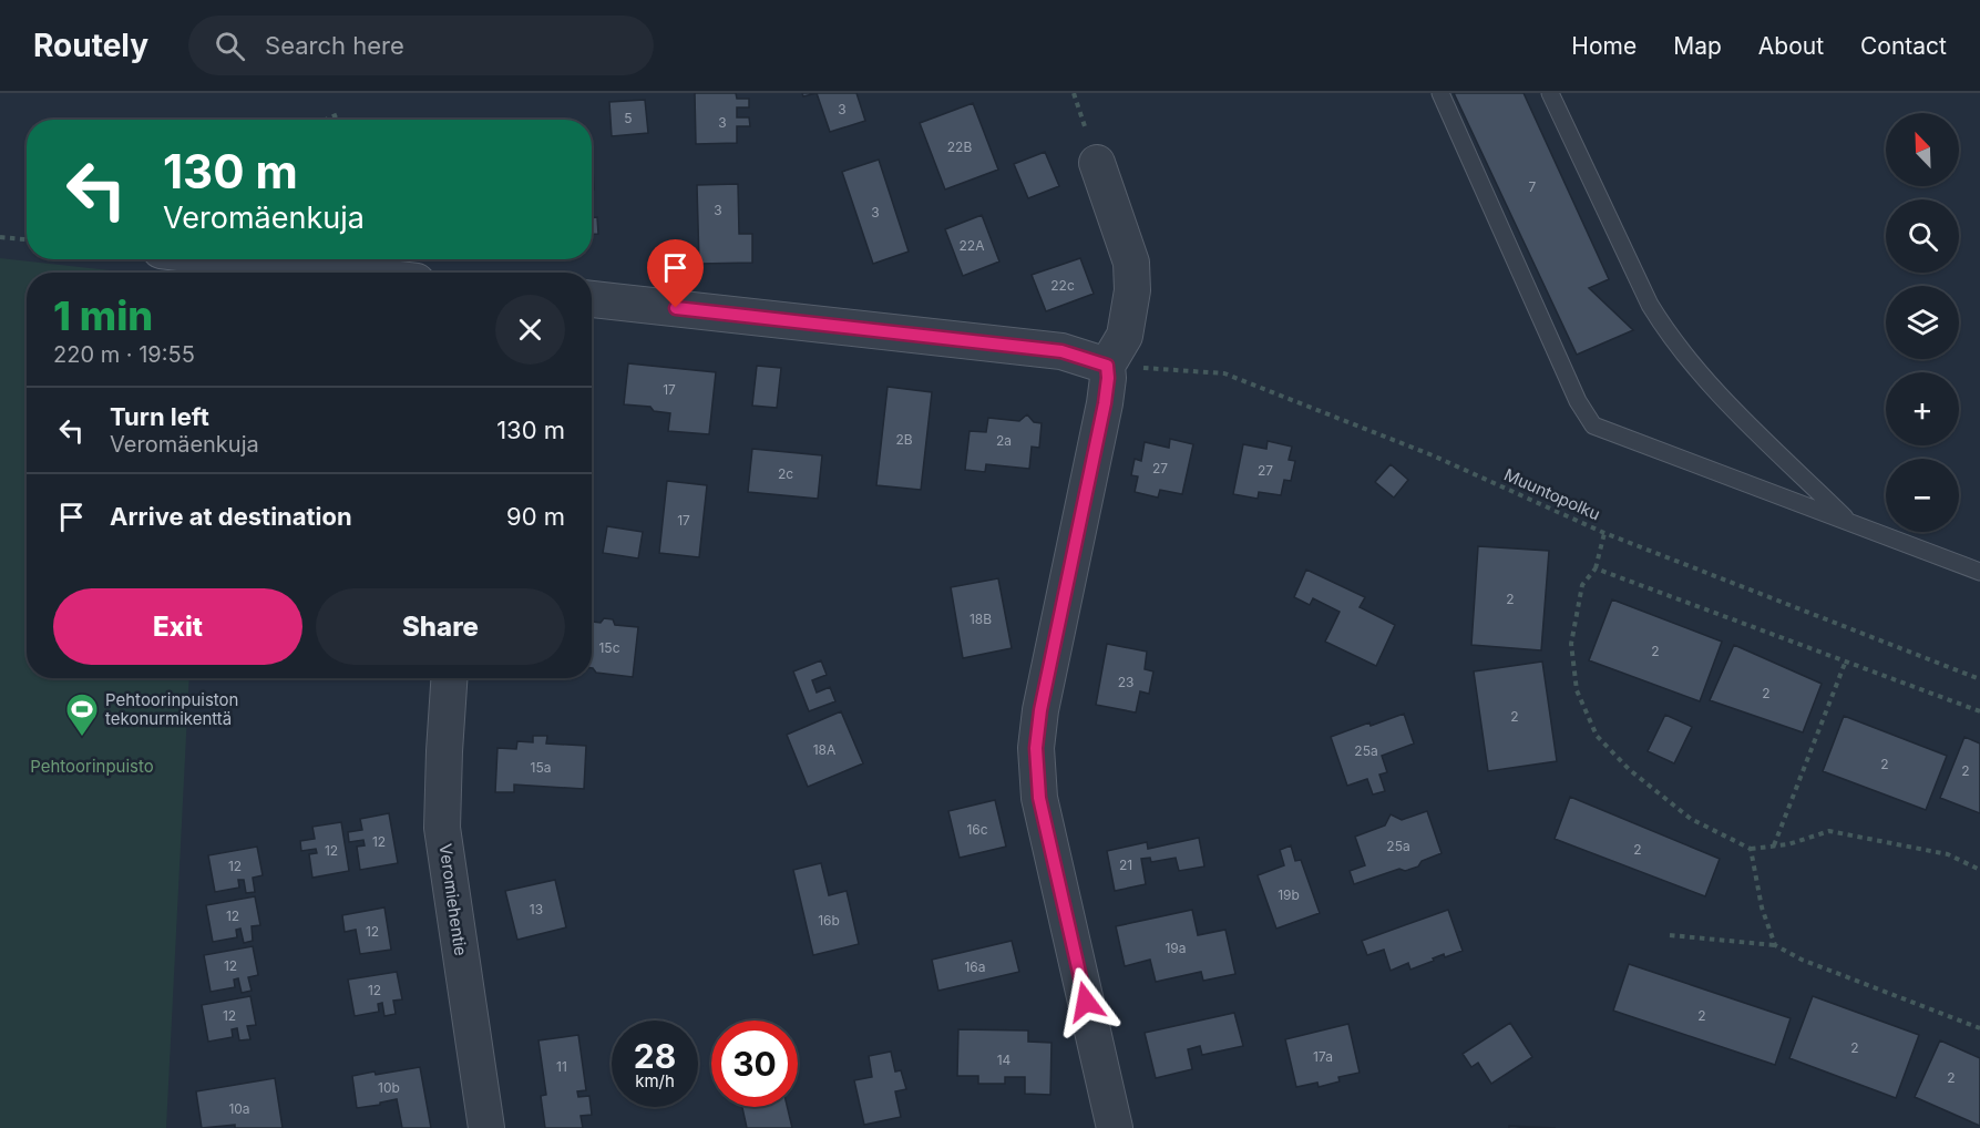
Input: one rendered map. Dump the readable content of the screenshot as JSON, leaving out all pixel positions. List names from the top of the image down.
{
  "streets": {
    "street": ["Veromiehentie"],
    "path": ["Muuntopolku"]
  },
  "parks": ["Pehtoorinpuisto"],
  "places": {
    "sports": ["Pehtoorinpuiston tekonurmikenttä"]
  },
  "house_numbers": [
    "3",
    "5",
    "3",
    "22B",
    "7",
    "3",
    "3",
    "22A",
    "22c",
    "17",
    "2B",
    "2a",
    "27",
    "27",
    "2c",
    "17",
    "2",
    "18B",
    "15c",
    "2",
    "23",
    "2",
    "2",
    "18A",
    "25a",
    "2",
    "15a",
    "2",
    "16c",
    "12",
    "25a",
    "2",
    "12",
    "21",
    "12",
    "19b",
    "13",
    "12",
    "16b",
    "12",
    "19a",
    "12",
    "16a",
    "12",
    "12",
    "2",
    "2",
    "17a",
    "14",
    "11",
    "2",
    "10b",
    "10a"
  ],
  "north": "top left",
  "page": {
    "header": "Routely",
    "search": "Search here",
    "nav": [
      "Home",
      "Map",
      "About",
      "Contact"
    ],
    "map_buttons": ["+", "−"],
    "turn": ["130 m", "Veromäenkuja"],
    "heading": ["1 min", "220 m · 19:55"],
    "list": [
      {
        "name": "Turn left",
        "note": "Veromäenkuja",
        "value": "130 m"
      },
      {
        "name": "Arrive at destination",
        "value": "90 m"
      }
    ],
    "buttons": ["Exit", "Share"],
    "speed": "28 km/h",
    "limit": "30"
  }
}
